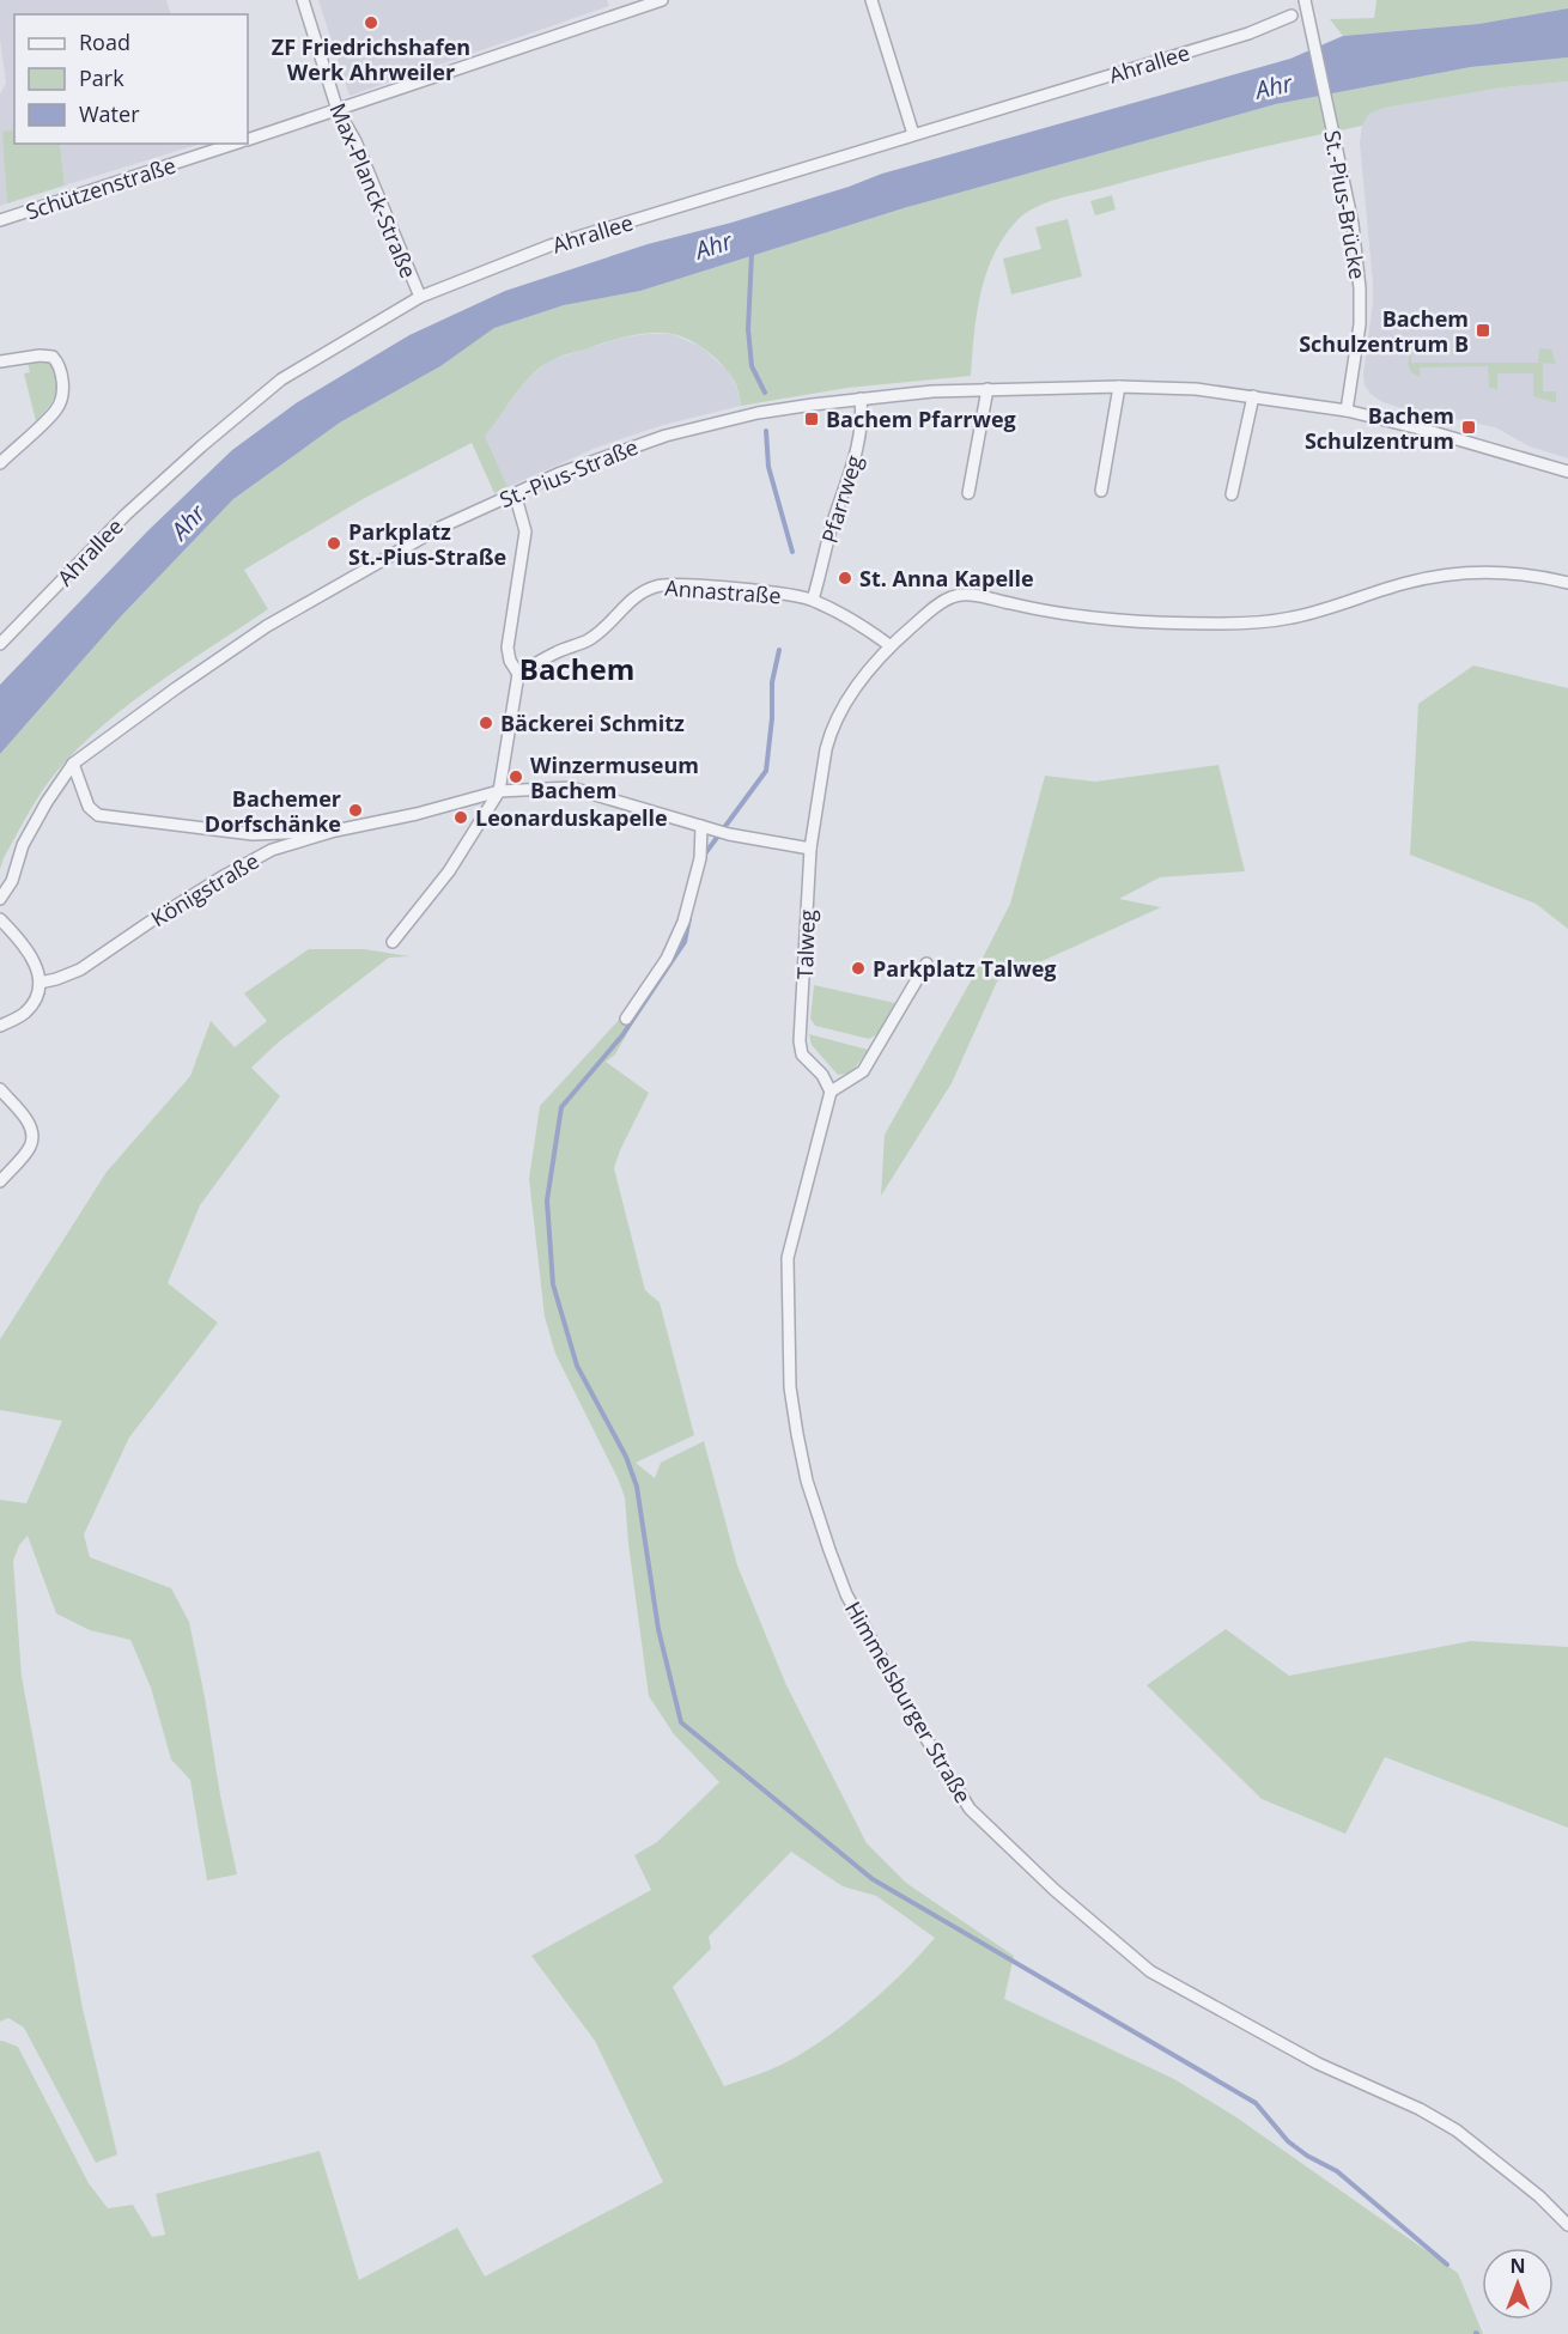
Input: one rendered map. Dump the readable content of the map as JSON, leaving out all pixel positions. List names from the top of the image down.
{
  "streets": {
    "street": [
      "Ahrallee",
      "Schützenstraße",
      "Max-Planck-Straße",
      "St.-Pius-Brücke",
      "St.-Pius-Straße",
      "Pfarrweg",
      "Annastraße",
      "Königstraße",
      "Talweg",
      "Himmelsburger Straße"
    ]
  },
  "crossings": [
    ["Ahrallee", "Max-Planck-Straße"],
    ["Schützenstraße", "Max-Planck-Straße"],
    ["St.-Pius-Brücke", "St.-Pius-Straße"],
    ["St.-Pius-Straße", "Pfarrweg"],
    ["Pfarrweg", "Annastraße"],
    ["Annastraße", "Talweg"],
    ["Königstraße", "Talweg"],
    ["Talweg", "Himmelsburger Straße"]
  ],
  "districts": ["Bachem"],
  "water": ["Ahr"],
  "places": {
    "other": [
      "ZF Friedrichshafen Werk Ahrweiler",
      "Parkplatz St.-Pius-Straße",
      "St. Anna Kapelle",
      "Bäckerei Schmitz",
      "Winzermuseum Bachem",
      "Bachemer Dorfschänke",
      "Leonarduskapelle",
      "Parkplatz Talweg"
    ],
    "transit": ["Bachem Schulzentrum B", "Bachem Pfarrweg", "Bachem Schulzentrum"]
  },
  "legend": ["Road", "Park", "Water"],
  "north": "top"
}
